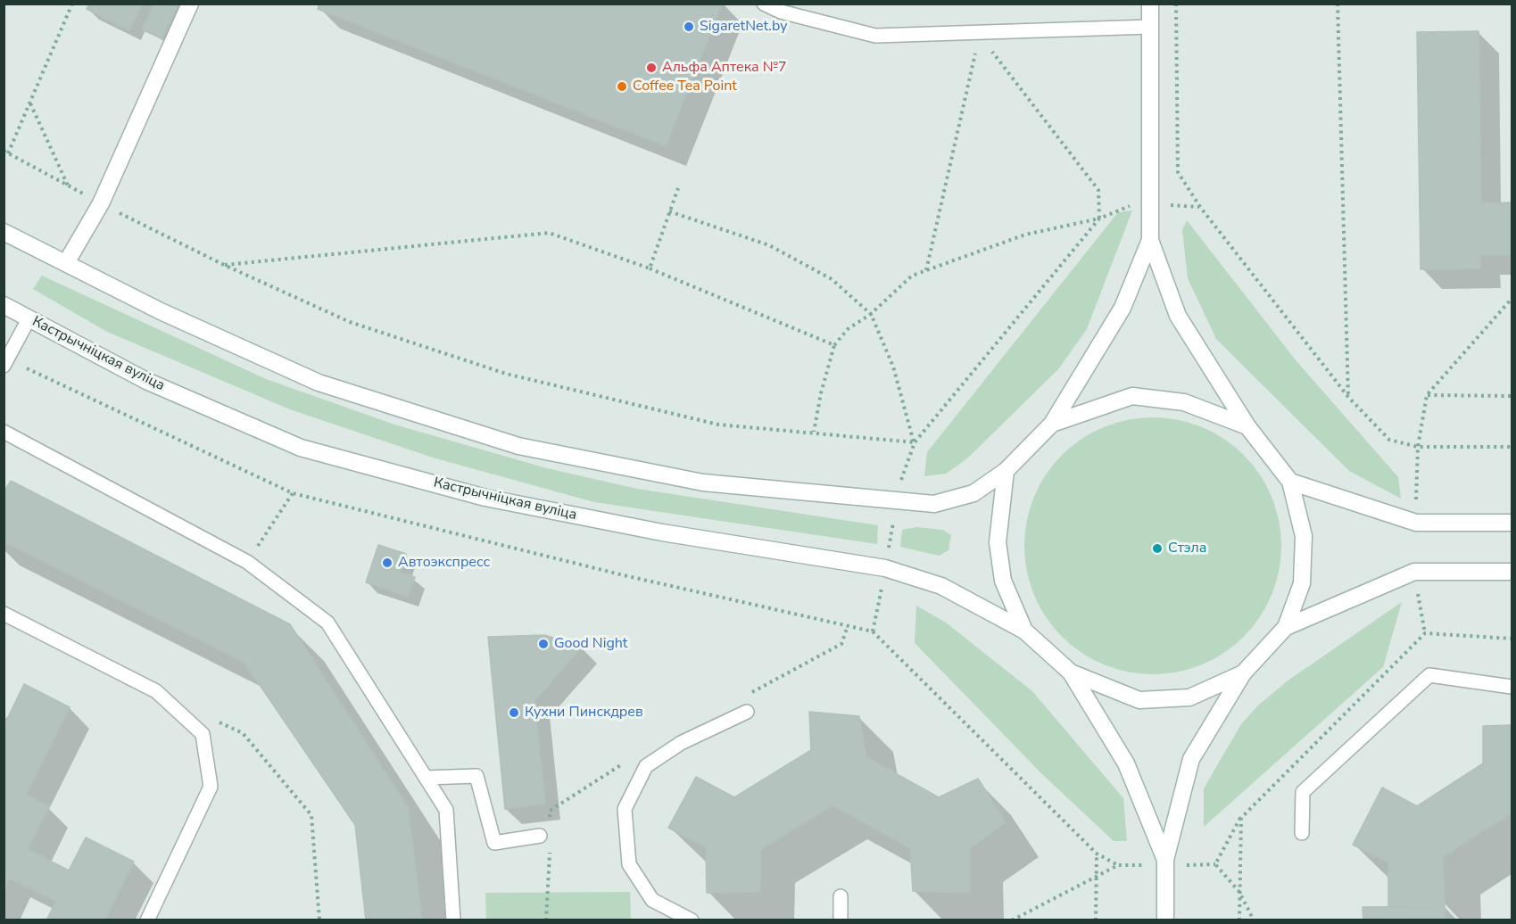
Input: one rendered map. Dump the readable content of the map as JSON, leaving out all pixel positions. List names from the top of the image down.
{
  "streets": {
    "main road": ["Кастрычніцкая вуліца"]
  },
  "places": [
    "SigaretNet.by",
    "Альфа Аптека №7",
    "Coffee Tea Point",
    "Стэла",
    "Автоэкспресс",
    "Good Night",
    "Кухни Пинскдрев"
  ]
}
